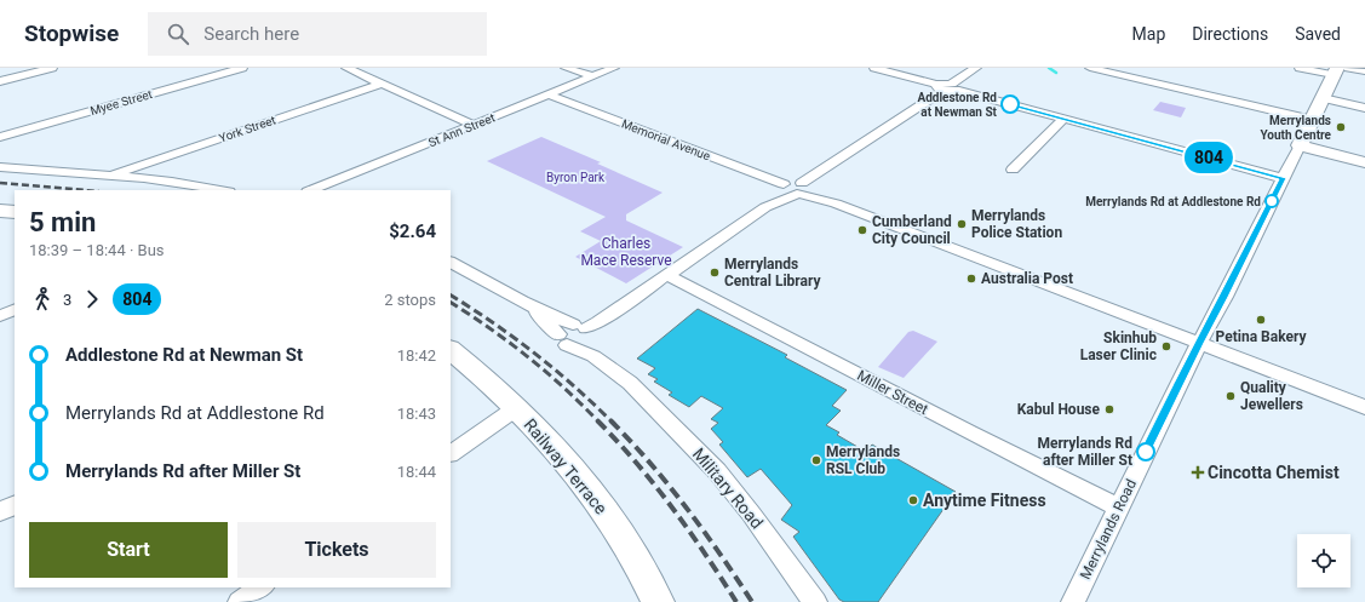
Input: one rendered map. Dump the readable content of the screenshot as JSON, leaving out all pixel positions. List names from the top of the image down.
{
  "streets": {
    "main road": ["Railway Terrace", "Merrylands Road"],
    "street": [
      "Myee Street",
      "York Street",
      "St Ann Street",
      "Memorial Avenue",
      "Miller Street",
      "Military Road"
    ]
  },
  "crossings": [
    ["St Ann Street", "Memorial Avenue"],
    ["Miller Street", "Merrylands Road"]
  ],
  "parks": ["Byron Park", "Charles Mace Reserve"],
  "places": {
    "other": [
      "Addlestone Rd at Newman St",
      "Merrylands Youth Centre",
      "Merrylands Rd at Addlestone Rd",
      "Merrylands Police Station",
      "Cumberland City Council",
      "Merrylands Central Library",
      "Australia Post",
      "Petina Bakery",
      "Skinhub Laser Clinic",
      "Quality Jewellers",
      "Kabul House",
      "Merrylands Rd after Miller St",
      "Merrylands RSL Club",
      "Anytime Fitness"
    ],
    "health": ["Cincotta Chemist"]
  },
  "lines": ["bus line 804"],
  "page": {
    "header": "Stopwise",
    "search": "Search here",
    "nav": ["Map", "Directions", "Saved"],
    "on_map": "804",
    "heading": ["5 min", "18:39 – 18:44 · Bus", "$2.64"],
    "legs": ["3", "804", "2 stops"],
    "list": [
      {
        "name": "Addlestone Rd at Newman St",
        "value": "18:42"
      },
      {
        "name": "Merrylands Rd at Addlestone Rd",
        "value": "18:43"
      },
      {
        "name": "Merrylands Rd after Miller St",
        "value": "18:44"
      }
    ],
    "buttons": ["Start", "Tickets"]
  }
}
